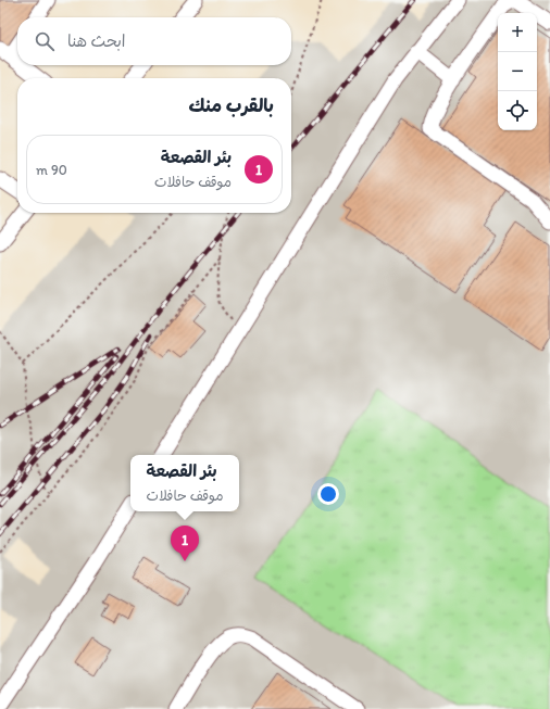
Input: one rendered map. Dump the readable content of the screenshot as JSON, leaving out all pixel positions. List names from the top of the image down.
{
  "page": {
    "map_buttons": ["+", "−"],
    "search": "ابحث هنا",
    "heading": "بالقرب منك",
    "list": [
      {
        "mark": "1",
        "name": "بئر القصعة",
        "note": "موقف حافلات",
        "value": "90 m"
      }
    ],
    "popup": ["بئر القصعة", "موقف حافلات"],
    "pins": "1"
  }
}
